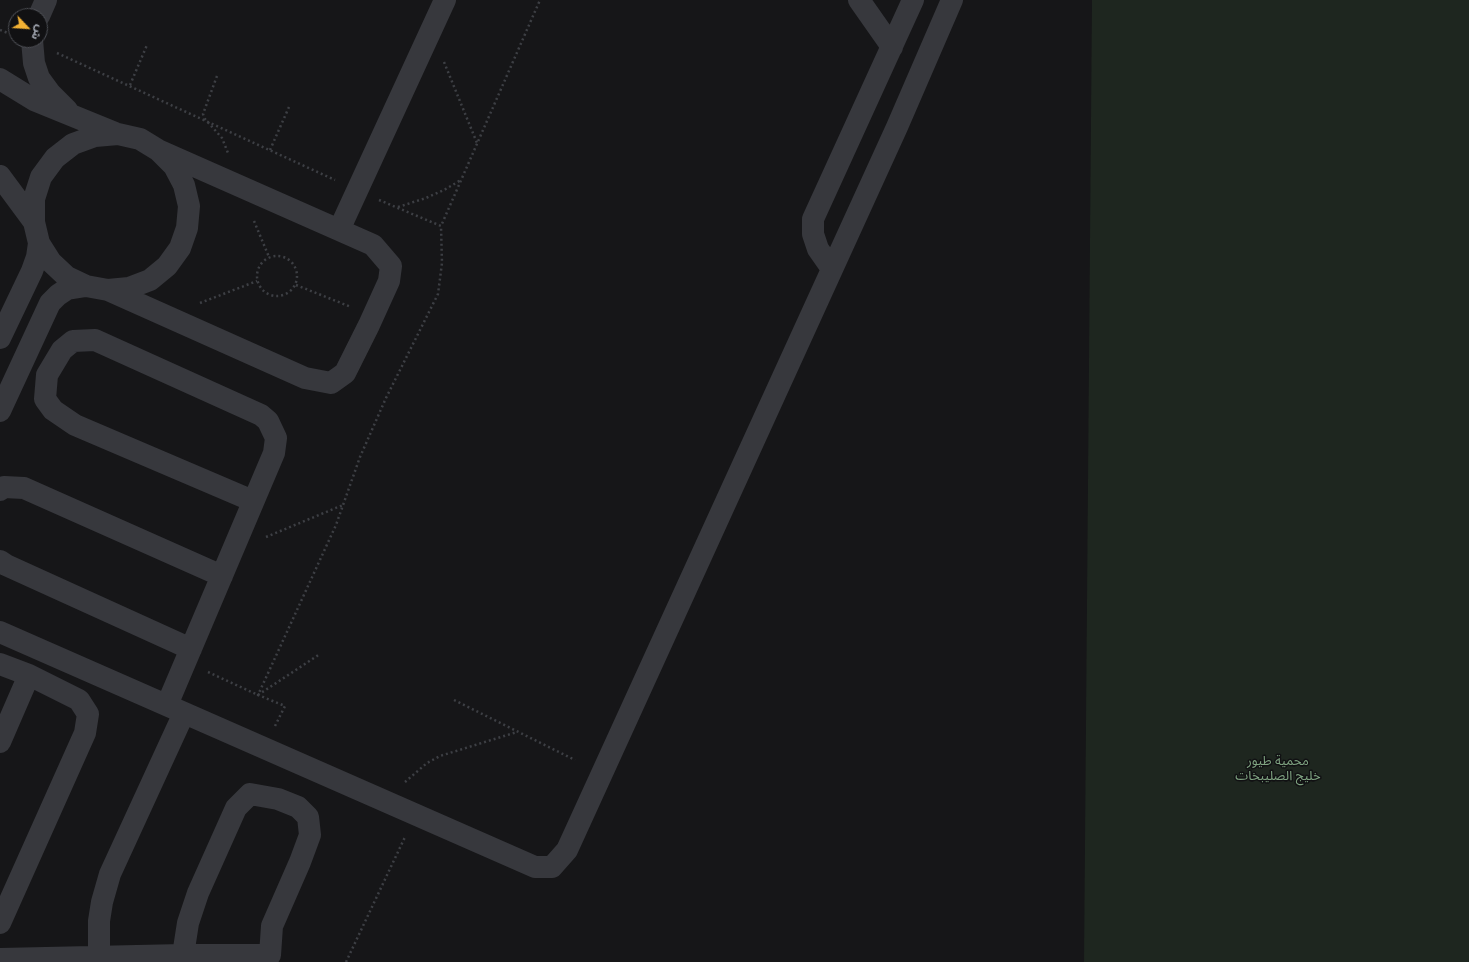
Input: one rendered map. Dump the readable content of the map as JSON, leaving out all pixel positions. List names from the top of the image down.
{
  "parks": ["محمية طيور خليج الصليبخات"],
  "north": "bottom right"
}
